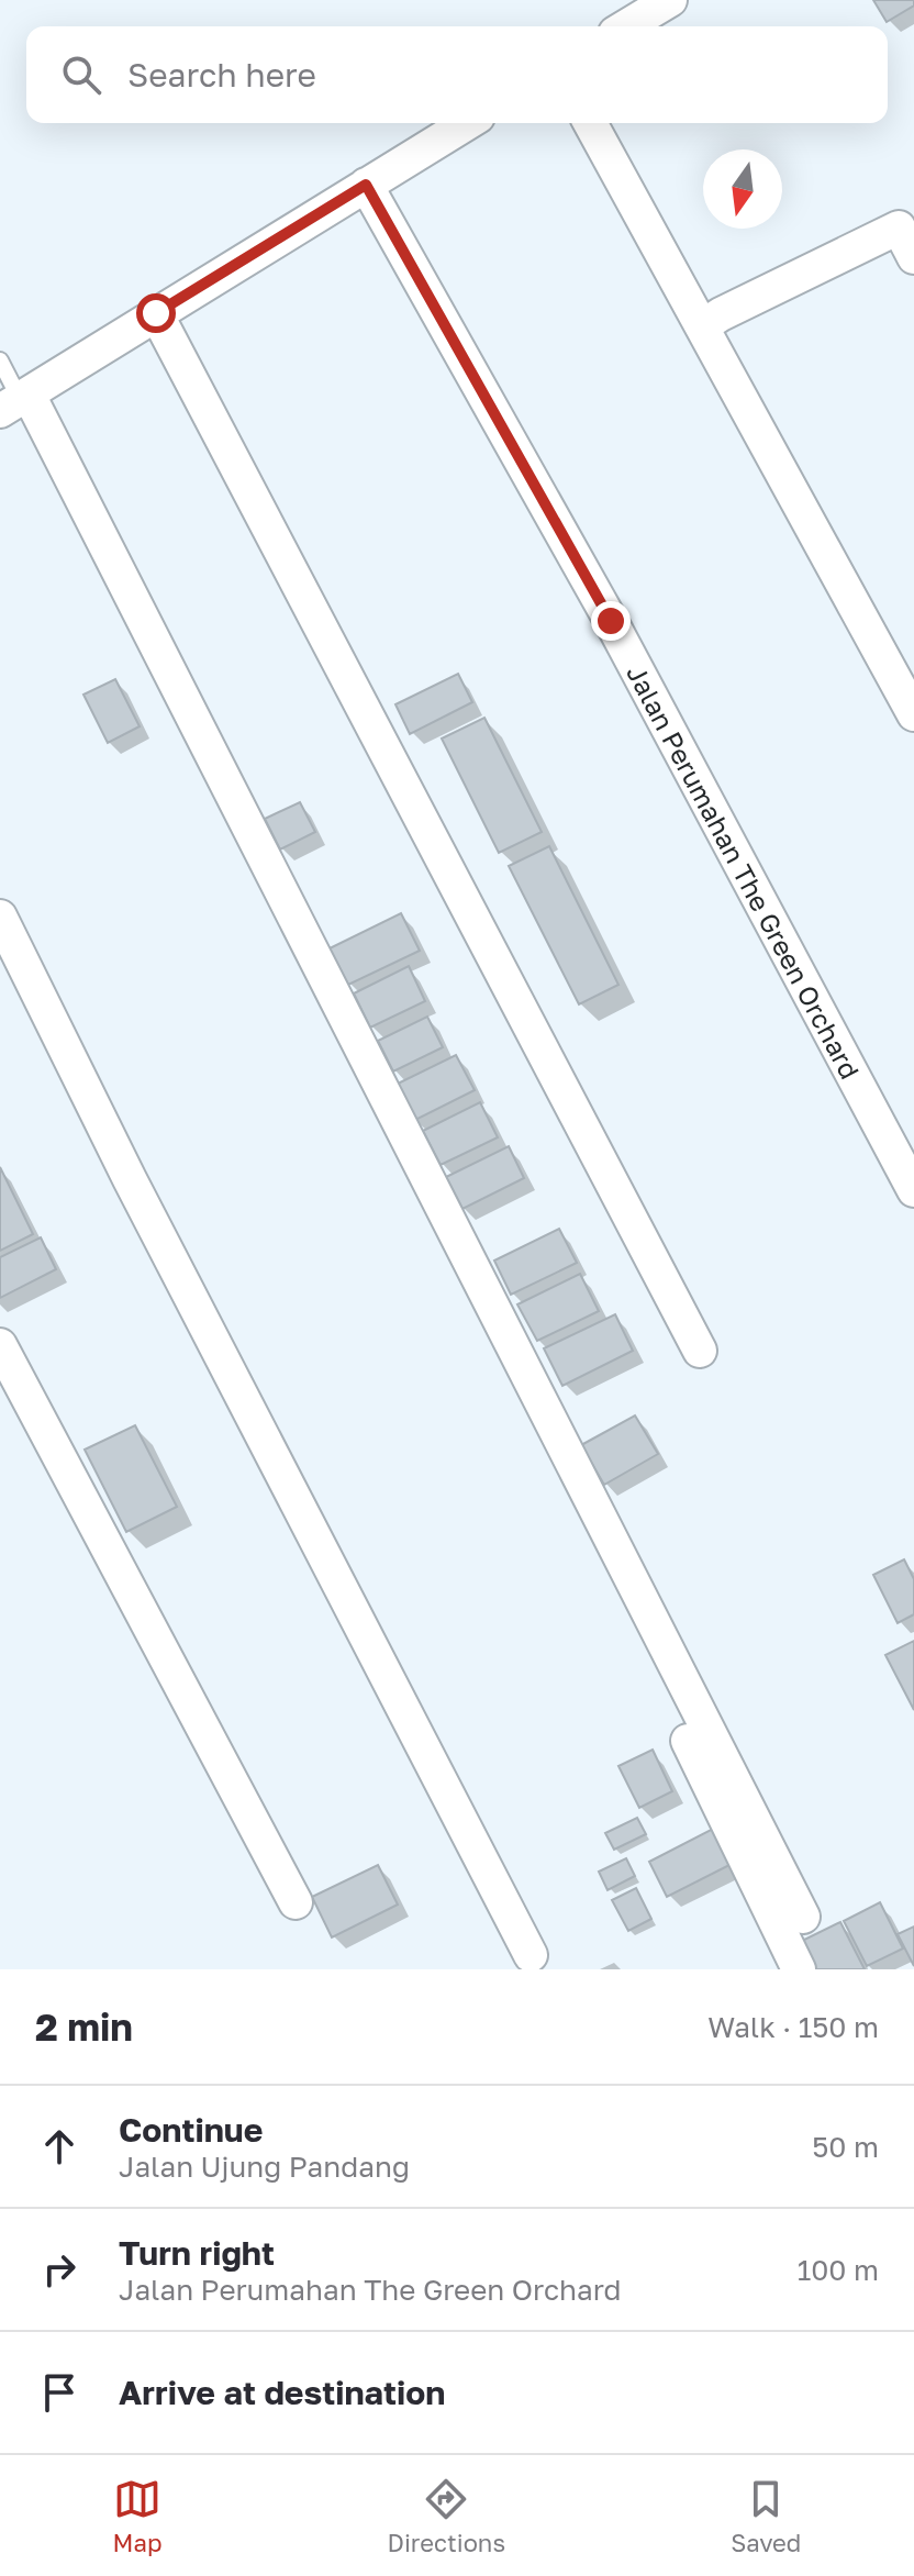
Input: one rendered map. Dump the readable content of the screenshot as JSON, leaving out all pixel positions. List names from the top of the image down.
{
  "streets": {
    "street": ["Jalan Perumahan The Green Orchard"]
  },
  "north": "bottom",
  "page": {
    "search": "Search here",
    "heading": ["2 min", "Walk · 150 m"],
    "list": [
      ["Continue", "Jalan Ujung Pandang", "50 m"],
      ["Turn right", "Jalan Perumahan The Green Orchard", "100 m"],
      "Arrive at destination"
    ],
    "nav": ["Map", "Directions", "Saved"]
  }
}
